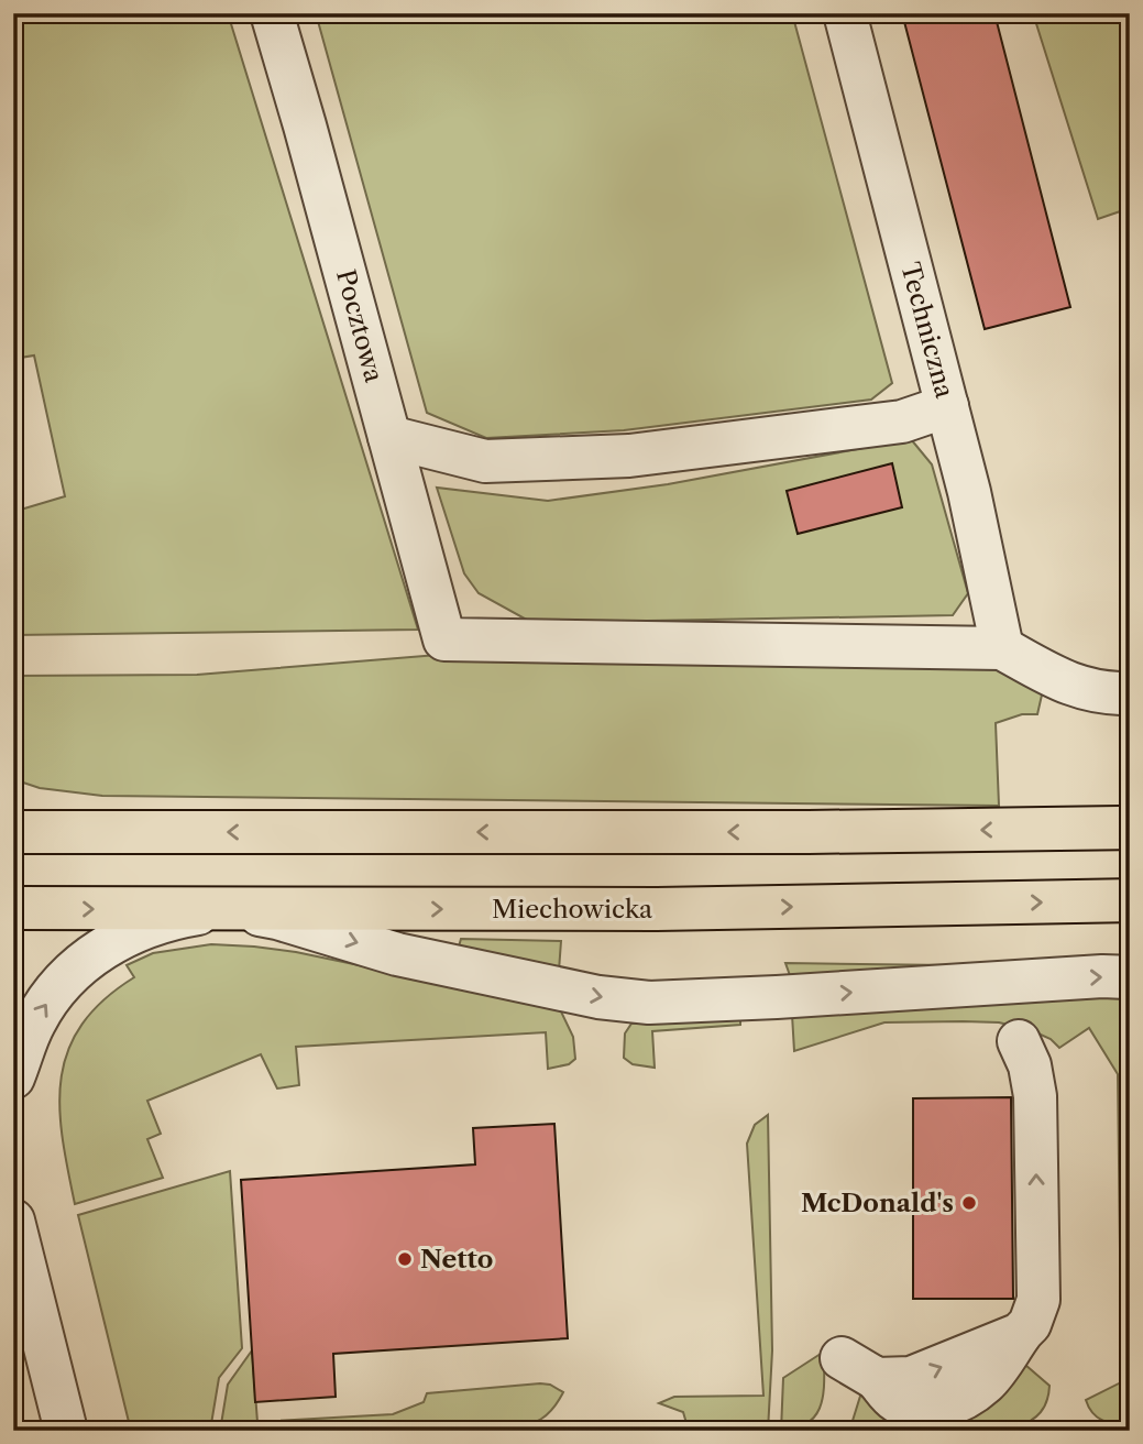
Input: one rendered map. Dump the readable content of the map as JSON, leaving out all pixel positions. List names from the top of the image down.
{
  "streets": {
    "main road": ["Miechowicka"],
    "street": ["Pocztowa", "Techniczna"]
  },
  "crossings": [
    ["Pocztowa", "Techniczna"]
  ],
  "places": ["McDonald's", "Netto"]
}
